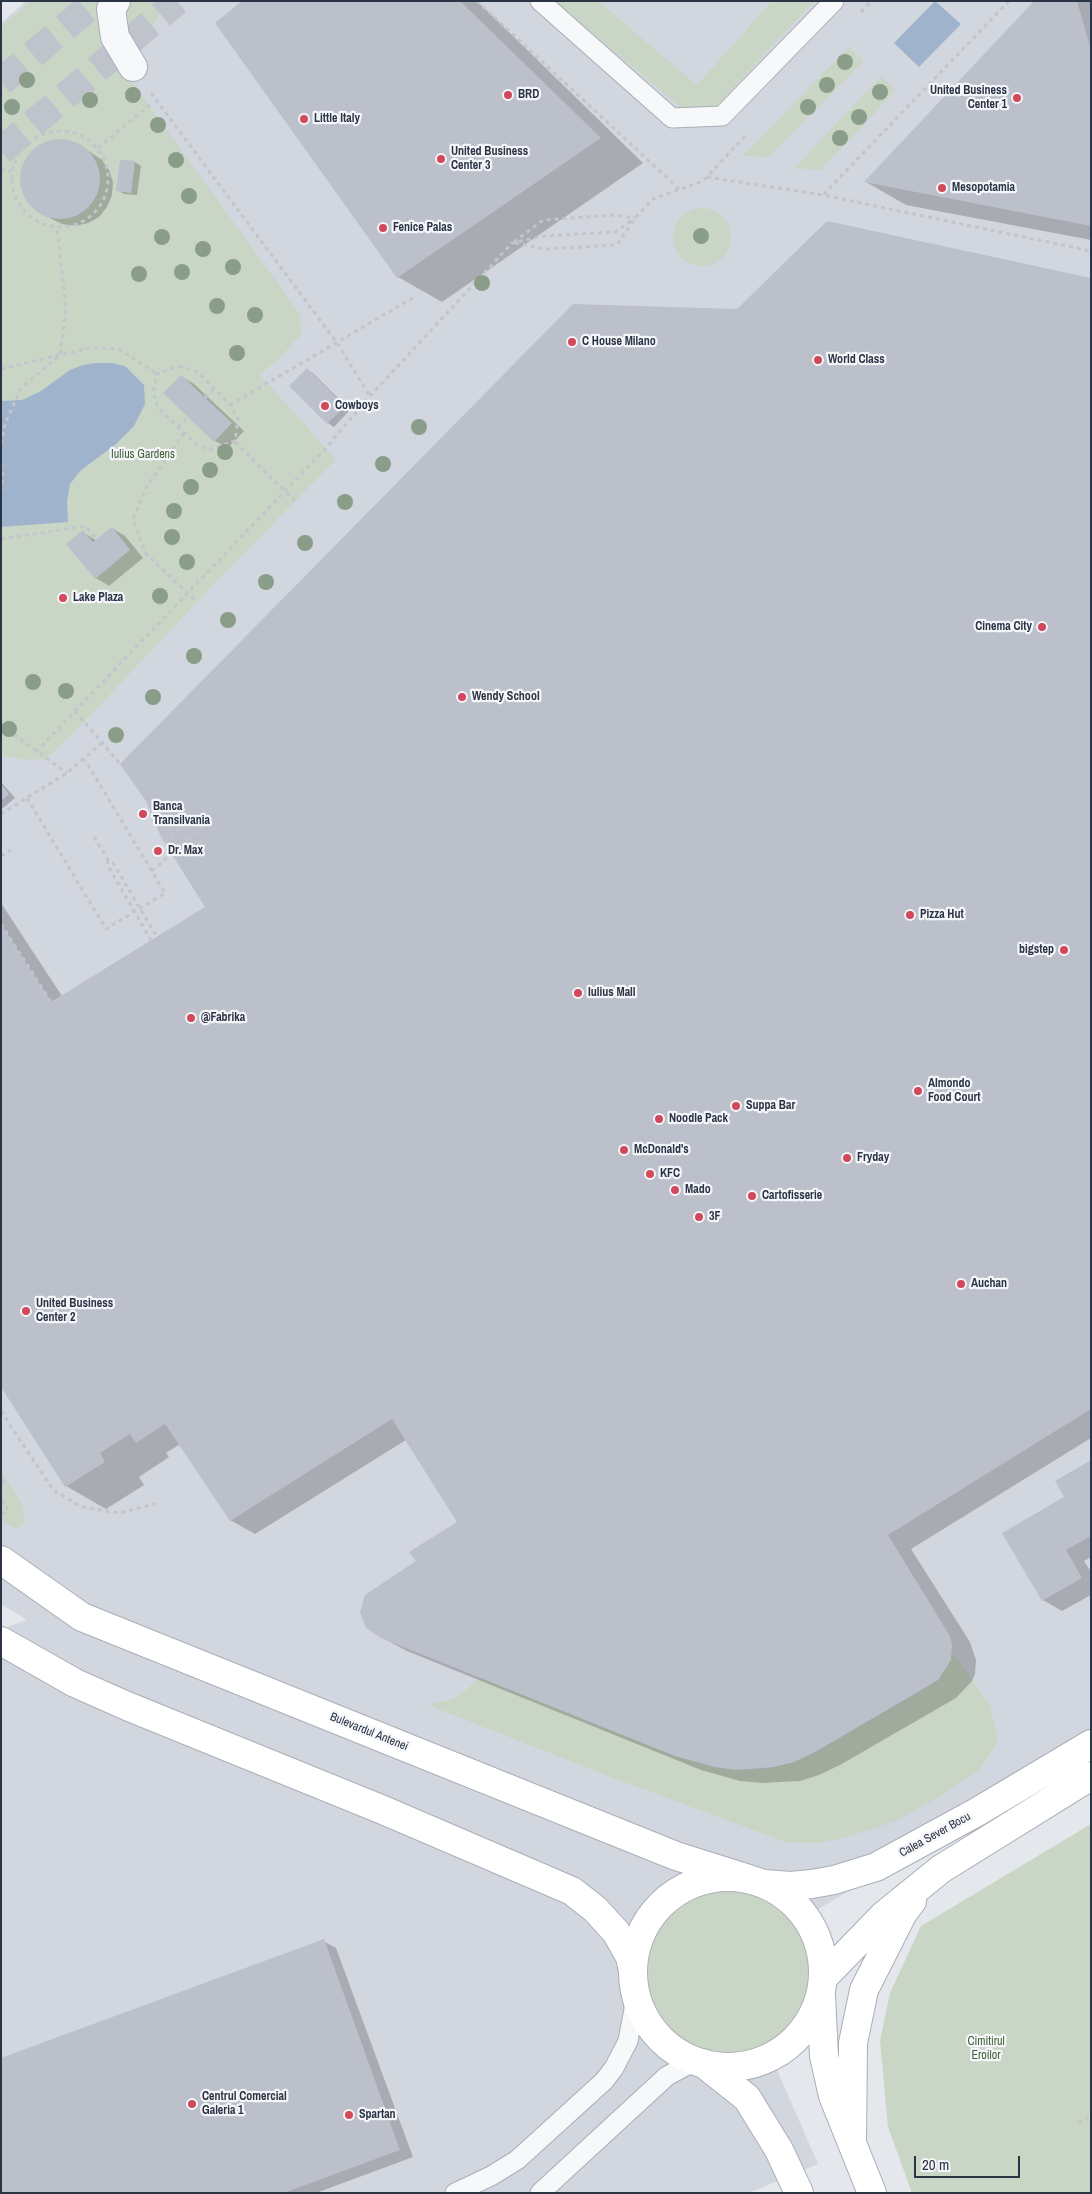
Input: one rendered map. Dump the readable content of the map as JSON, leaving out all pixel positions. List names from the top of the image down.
{
  "streets": {
    "main road": ["Bulevardul Antenei", "Calea Sever Bocu"]
  },
  "crossings": [
    ["Bulevardul Antenei", "Calea Sever Bocu"]
  ],
  "parks": ["Iulius Gardens", "Cimitirul Eroilor"],
  "places": [
    "BRD",
    "United Business Center 1",
    "Little Italy",
    "United Business Center 3",
    "Mesopotamia",
    "Fenice Palas",
    "C House Milano",
    "World Class",
    "Cowboys",
    "Lake Plaza",
    "Cinema City",
    "Wendy School",
    "Banca Transilvania",
    "Dr. Max",
    "Pizza Hut",
    "bigstep",
    "Iulius Mall",
    "@Fabrika",
    "Almondo Food Court",
    "Suppa Bar",
    "Noodle Pack",
    "McDonald's",
    "Fryday",
    "KFC",
    "Mado",
    "Cartofisserie",
    "3F",
    "Auchan",
    "United Business Center 2",
    "Centrul Comercial Galeria 1",
    "Spartan"
  ],
  "scale_bar": "20 m"
}
